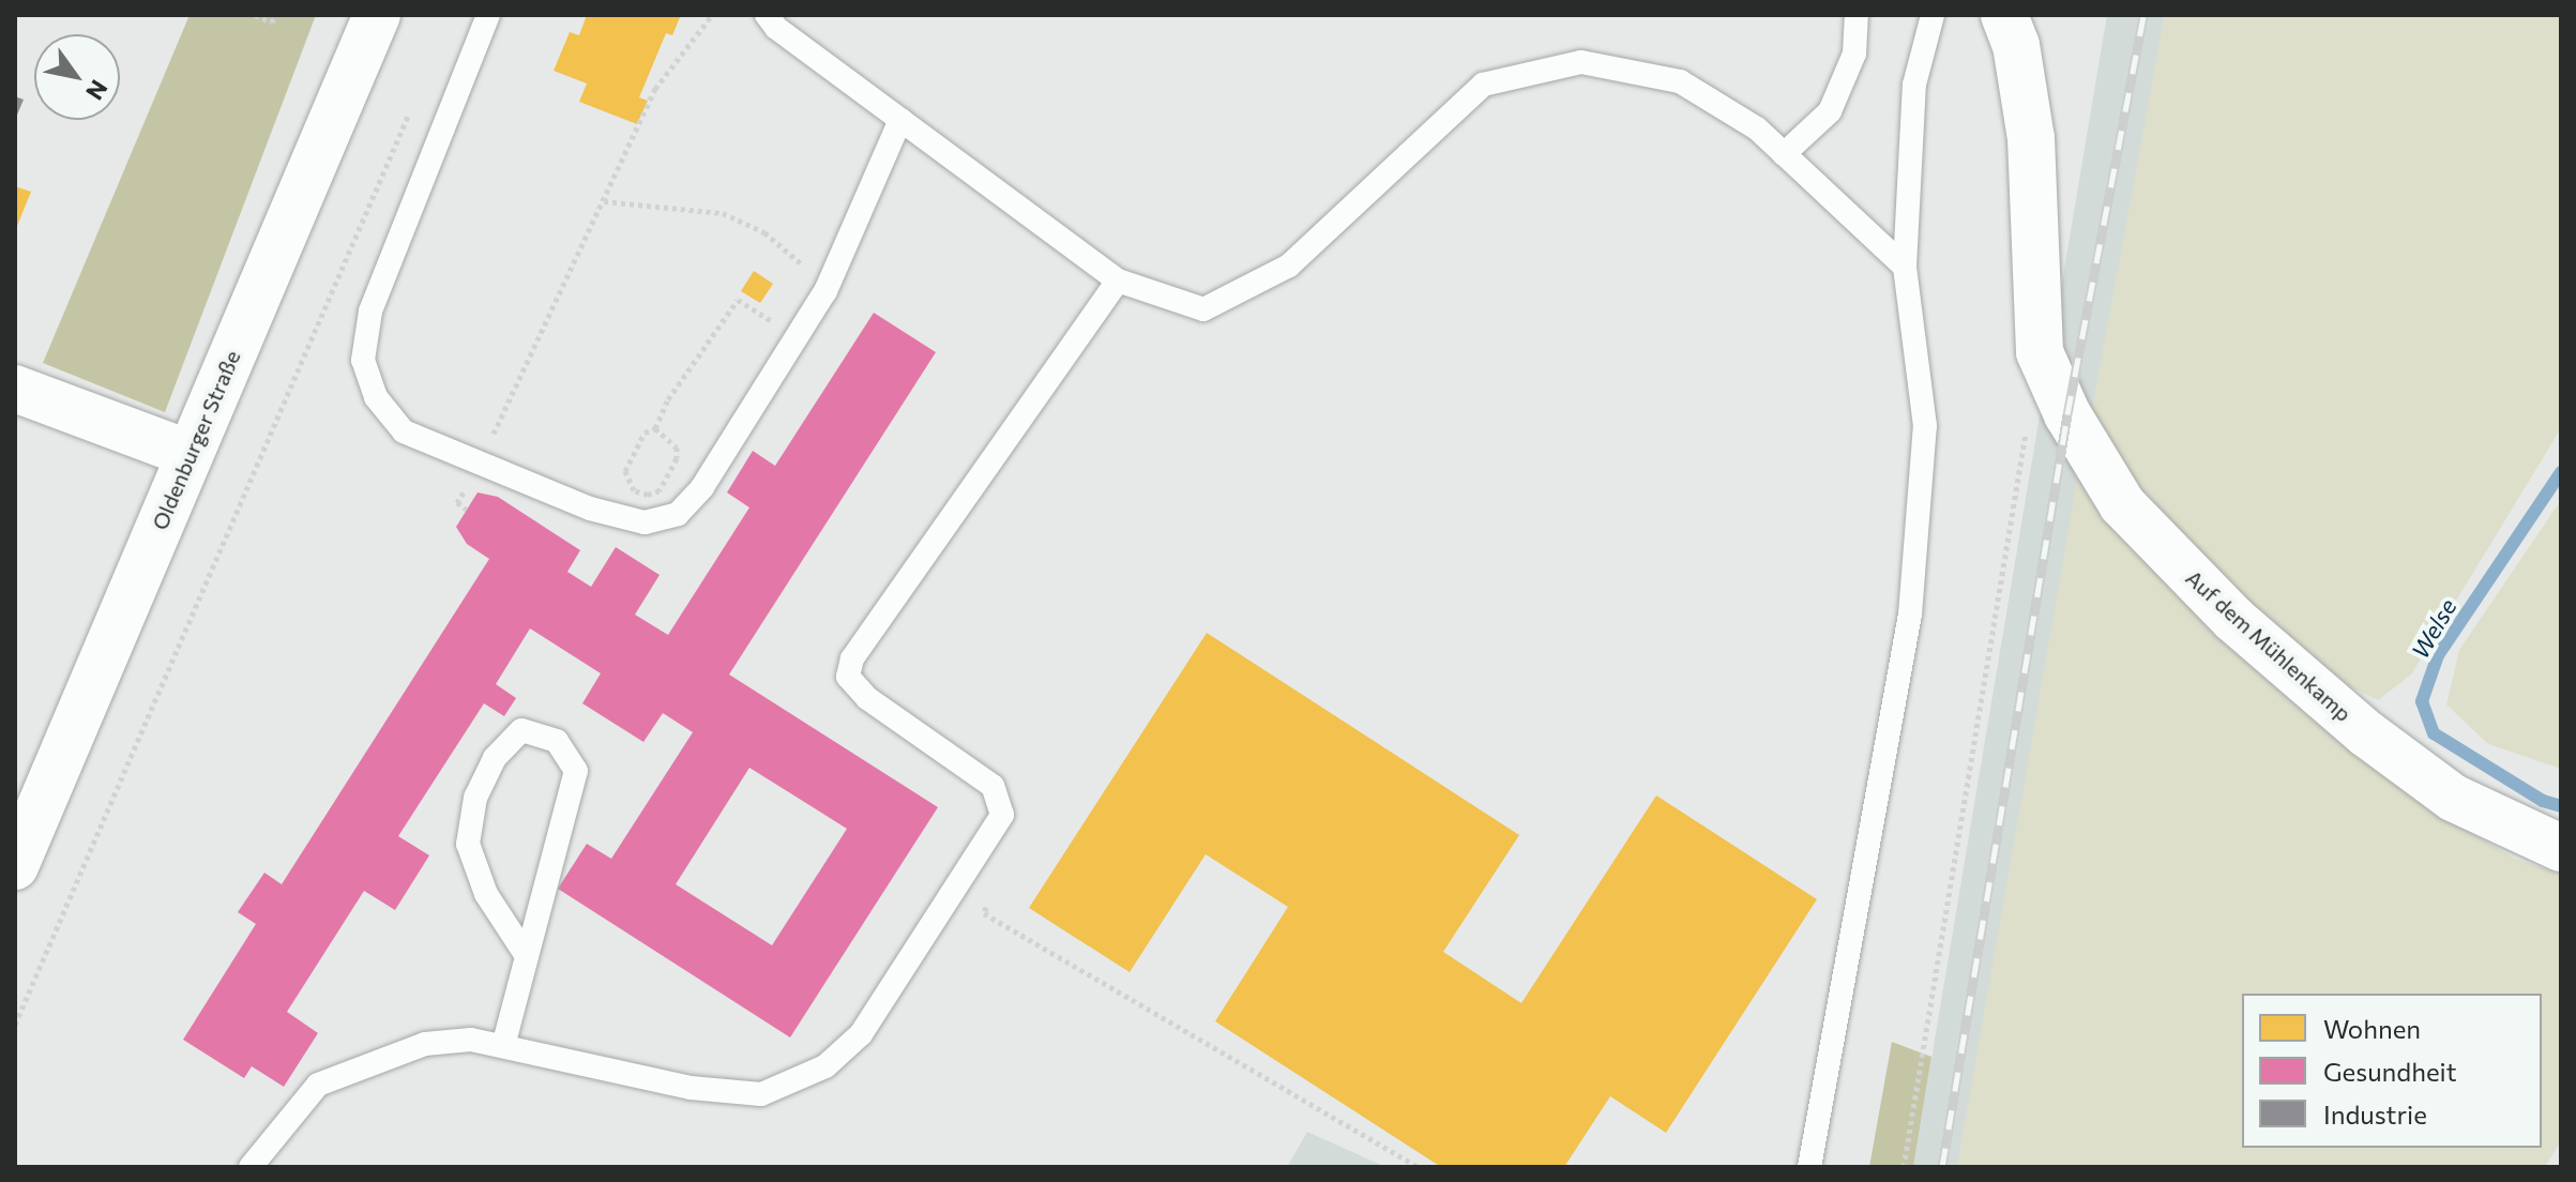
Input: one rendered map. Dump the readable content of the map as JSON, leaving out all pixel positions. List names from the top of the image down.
{
  "streets": {
    "street": ["Oldenburger Straße", "Auf dem Mühlenkamp"]
  },
  "water": ["Welse"],
  "legend": ["Wohnen", "Gesundheit", "Industrie"],
  "north": "bottom right"
}
